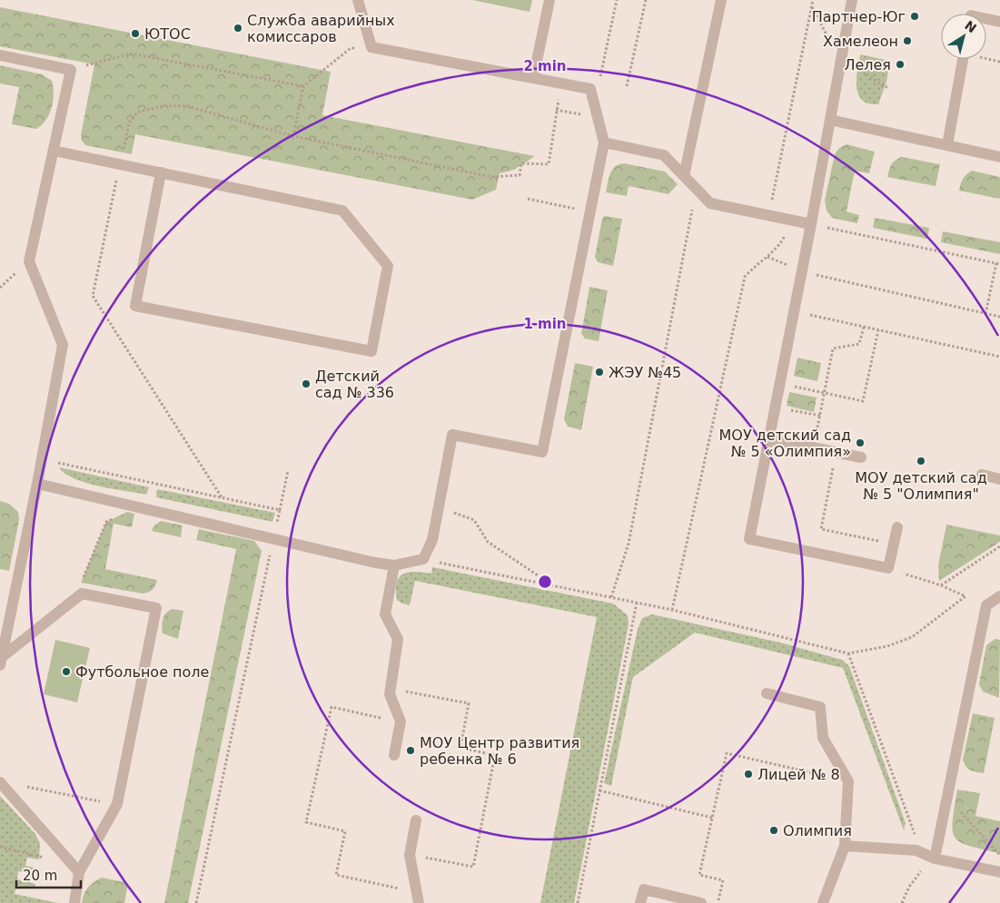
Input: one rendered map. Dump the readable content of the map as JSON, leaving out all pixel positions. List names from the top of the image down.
{
  "places": [
    "Партнер-Юг",
    "Служба аварийных комиссаров",
    "ЮТОС",
    "Хамелеон",
    "Лелея",
    "ЖЭУ №45",
    "Детский сад № 336",
    "МОУ детский сад № 5 «Олимпия»",
    "МОУ детский сад № 5 \"Олимпия\"",
    "Футбольное поле",
    "МОУ Центр развития ребенка № 6",
    "Лицей № 8",
    "Олимпия"
  ],
  "scale_bar": "20 m",
  "north": "top right",
  "rings": ["2 min", "1 min"]
}
